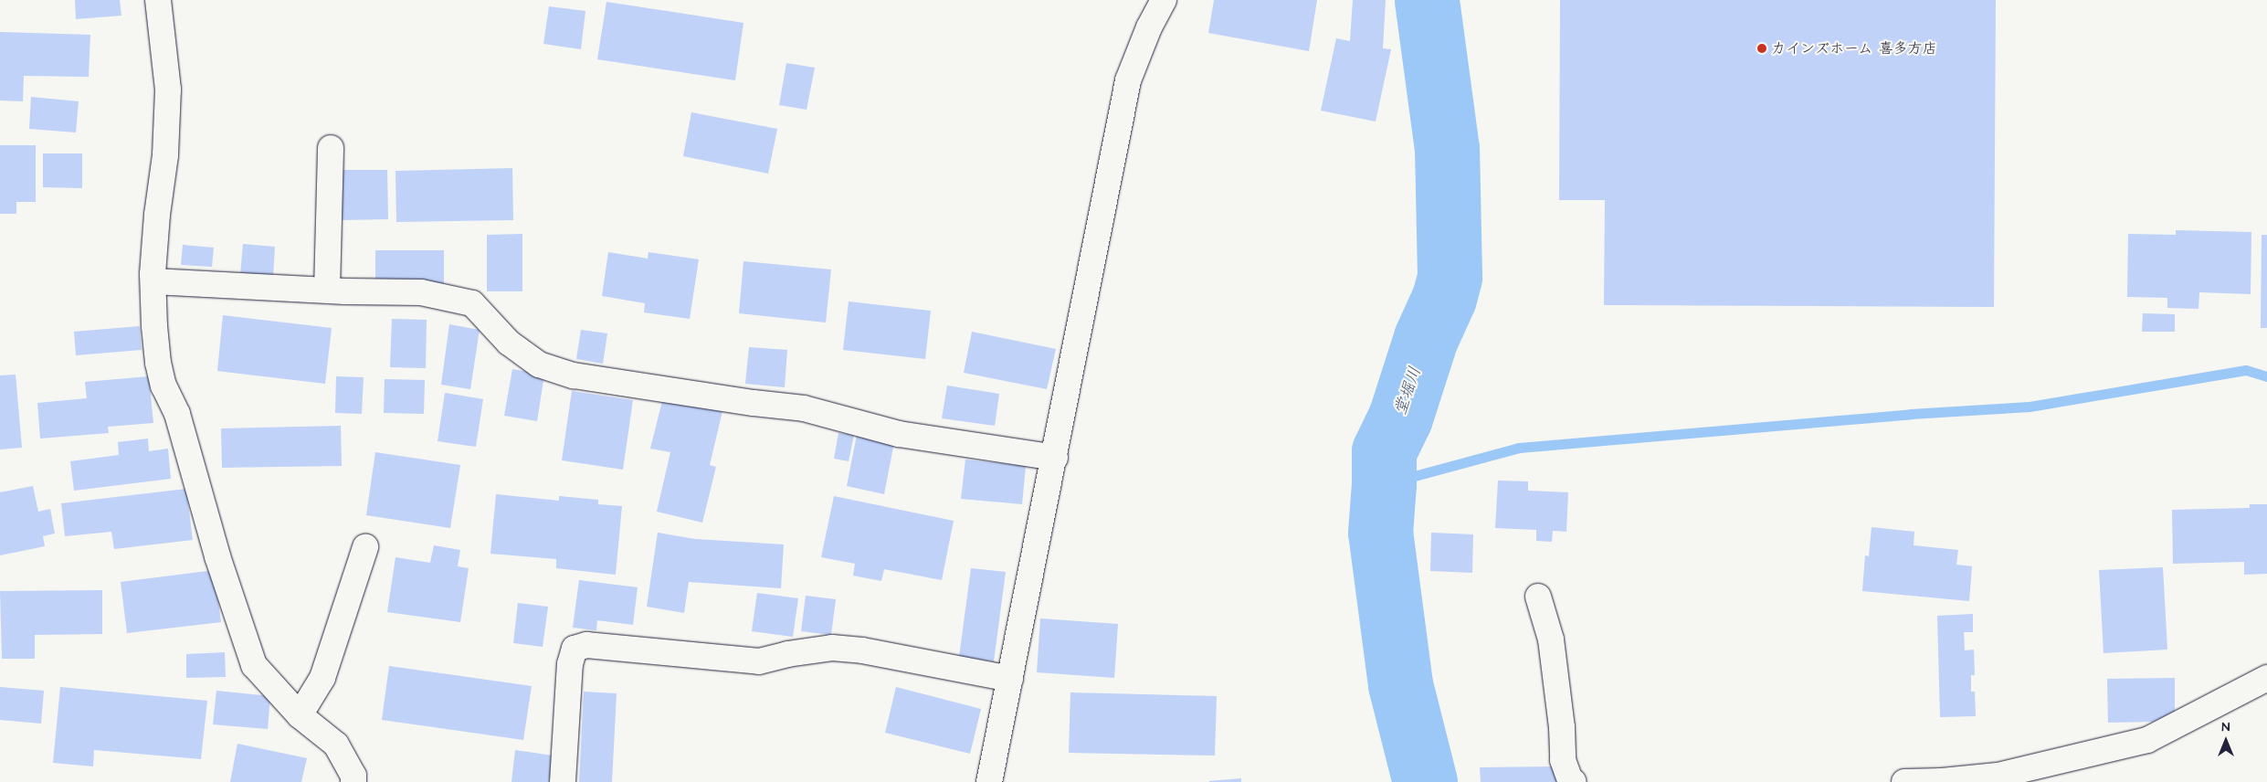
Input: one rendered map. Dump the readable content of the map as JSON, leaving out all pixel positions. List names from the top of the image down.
{
  "water": ["堂堀川"],
  "places": ["カインズホーム 喜多方店"],
  "north": "top"
}
